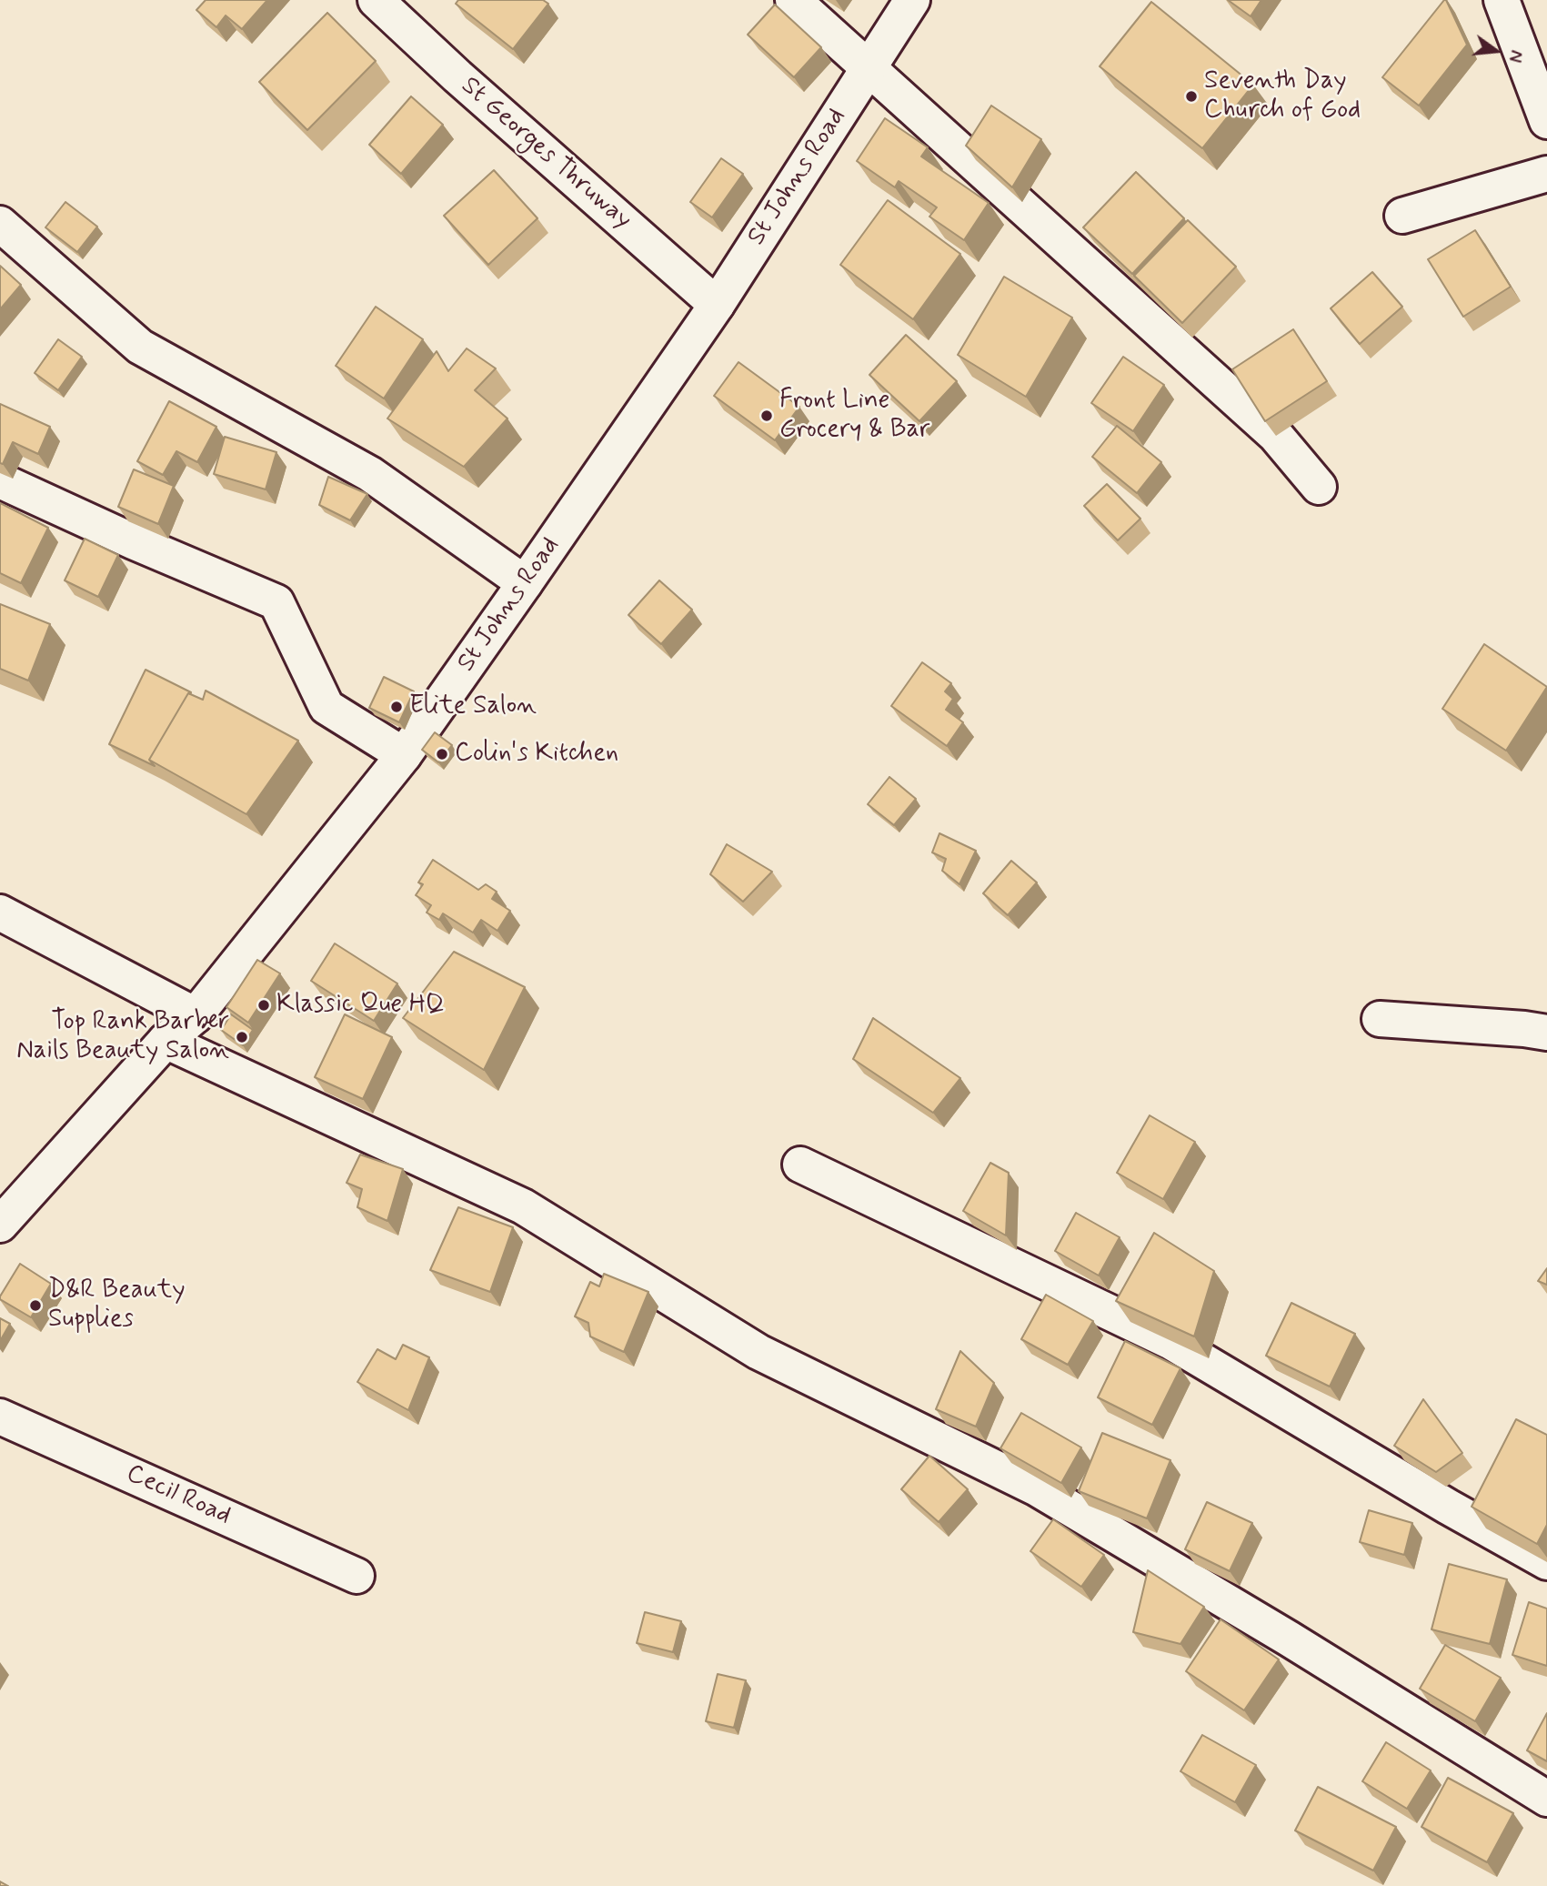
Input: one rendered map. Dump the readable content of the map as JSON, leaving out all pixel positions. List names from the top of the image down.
{
  "streets": {
    "street": ["St Georges Thruway", "St Johns Road", "Cecil Road"]
  },
  "crossings": [
    ["St Georges Thruway", "St Johns Road"]
  ],
  "places": [
    "Seventh Day Church of God",
    "Front Line Grocery & Bar",
    "Elite Salon",
    "Colin's Kitchen",
    "Klassic Que HQ",
    "Top Rank Barber Nails Beauty Salon",
    "D&R Beauty Supplies"
  ],
  "north": "right"
}
